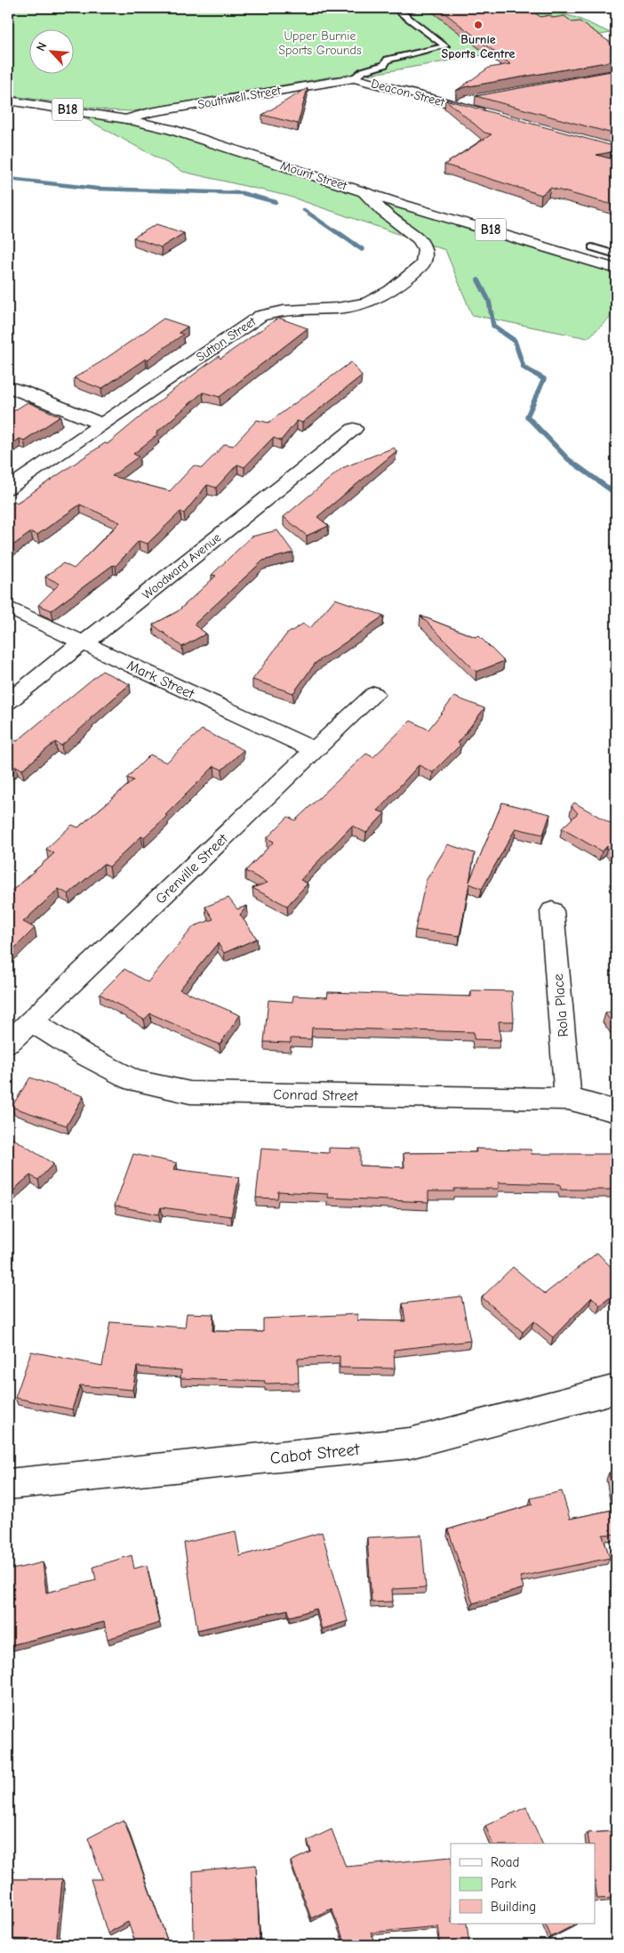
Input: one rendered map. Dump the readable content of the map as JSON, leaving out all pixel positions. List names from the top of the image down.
{
  "streets": {
    "main road": [
      "Deacon Street",
      "Southwell Street",
      "B18",
      "Mount Street",
      "Sutton Street",
      "Woodward Avenue",
      "Mark Street",
      "Grenville Street",
      "Rola Place",
      "Conrad Street",
      "Cabot Street"
    ]
  },
  "crossings": [
    ["Deacon Street", "Southwell Street"],
    ["Southwell Street", "Mount Street"],
    ["Mount Street", "Sutton Street"],
    ["Woodward Avenue", "Mark Street"],
    ["Mark Street", "Grenville Street"],
    ["Grenville Street", "Conrad Street"],
    ["Rola Place", "Conrad Street"]
  ],
  "parks": ["Upper Burnie Sports Grounds"],
  "places": ["Burnie Sports Centre"],
  "legend": ["Road", "Park", "Building"],
  "north": "top left"
}
